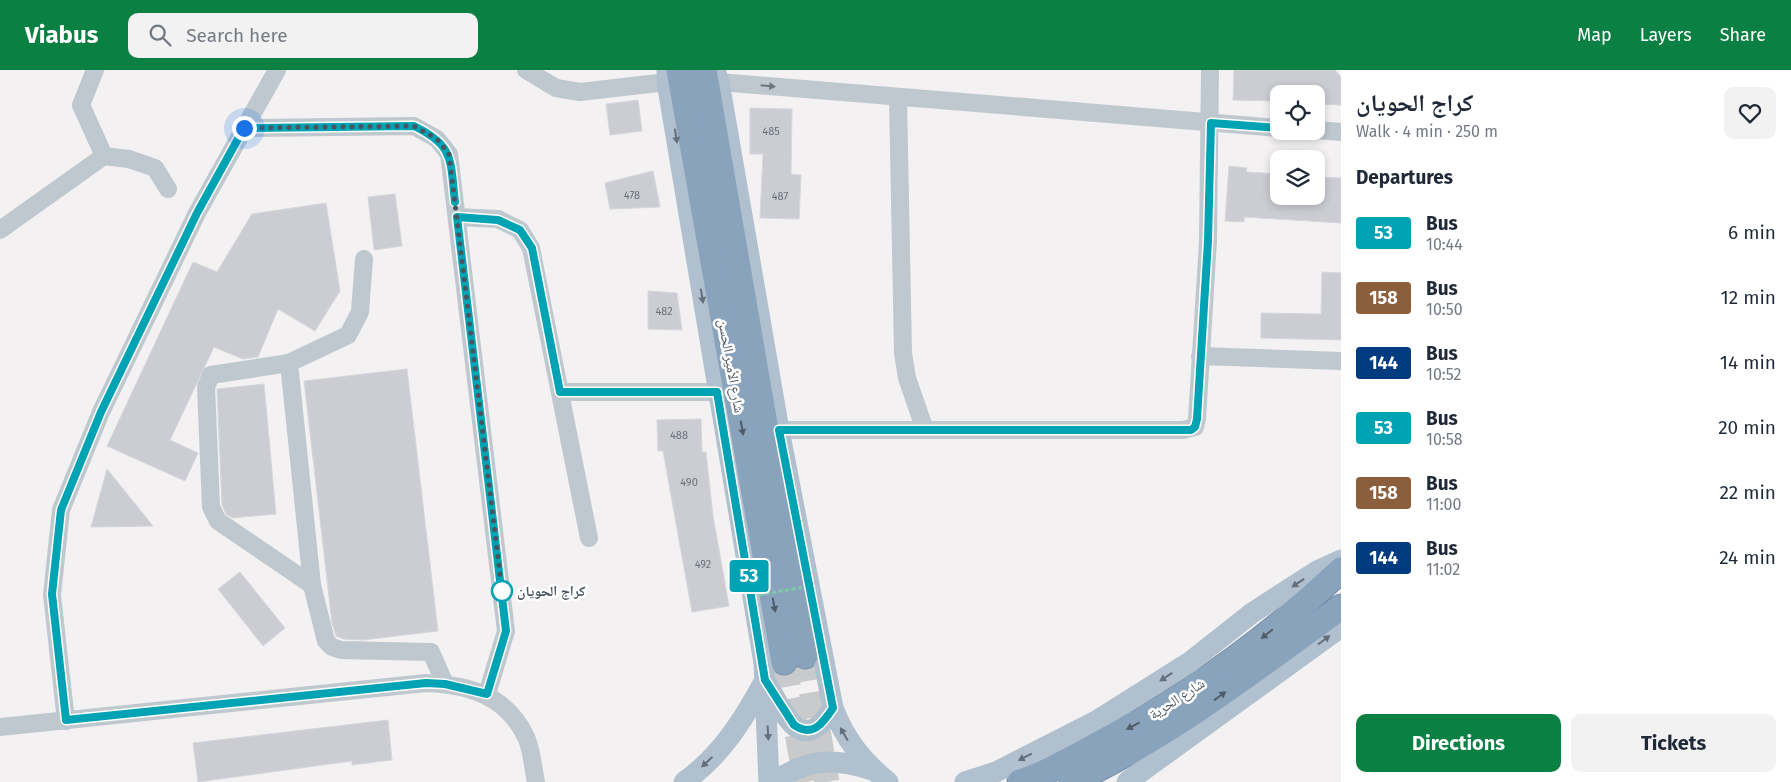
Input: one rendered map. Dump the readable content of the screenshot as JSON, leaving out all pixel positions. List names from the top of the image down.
{
  "streets": {
    "highway": ["شارع الأمير الحسن", "شارع الحرية"]
  },
  "places": ["كراج الحويان"],
  "lines": ["bus line 53"],
  "house_numbers": [
    "485",
    "478",
    "487",
    "482",
    "488",
    "490",
    "492"
  ],
  "page": {
    "header": "Viabus",
    "search": "Search here",
    "nav": ["Map", "Layers", "Share"],
    "on_map": "53",
    "heading": [
      ["كراج الحويان", "Walk · 4 min · 250 m"],
      "Departures"
    ],
    "list": [
      {
        "mark": "53",
        "name": "Bus",
        "note": "10:44",
        "value": "6 min"
      },
      {
        "mark": "158",
        "name": "Bus",
        "note": "10:50",
        "value": "12 min"
      },
      {
        "mark": "144",
        "name": "Bus",
        "note": "10:52",
        "value": "14 min"
      },
      {
        "mark": "53",
        "name": "Bus",
        "note": "10:58",
        "value": "20 min"
      },
      {
        "mark": "158",
        "name": "Bus",
        "note": "11:00",
        "value": "22 min"
      },
      {
        "mark": "144",
        "name": "Bus",
        "note": "11:02",
        "value": "24 min"
      }
    ],
    "buttons": ["Directions", "Tickets"]
  }
}
